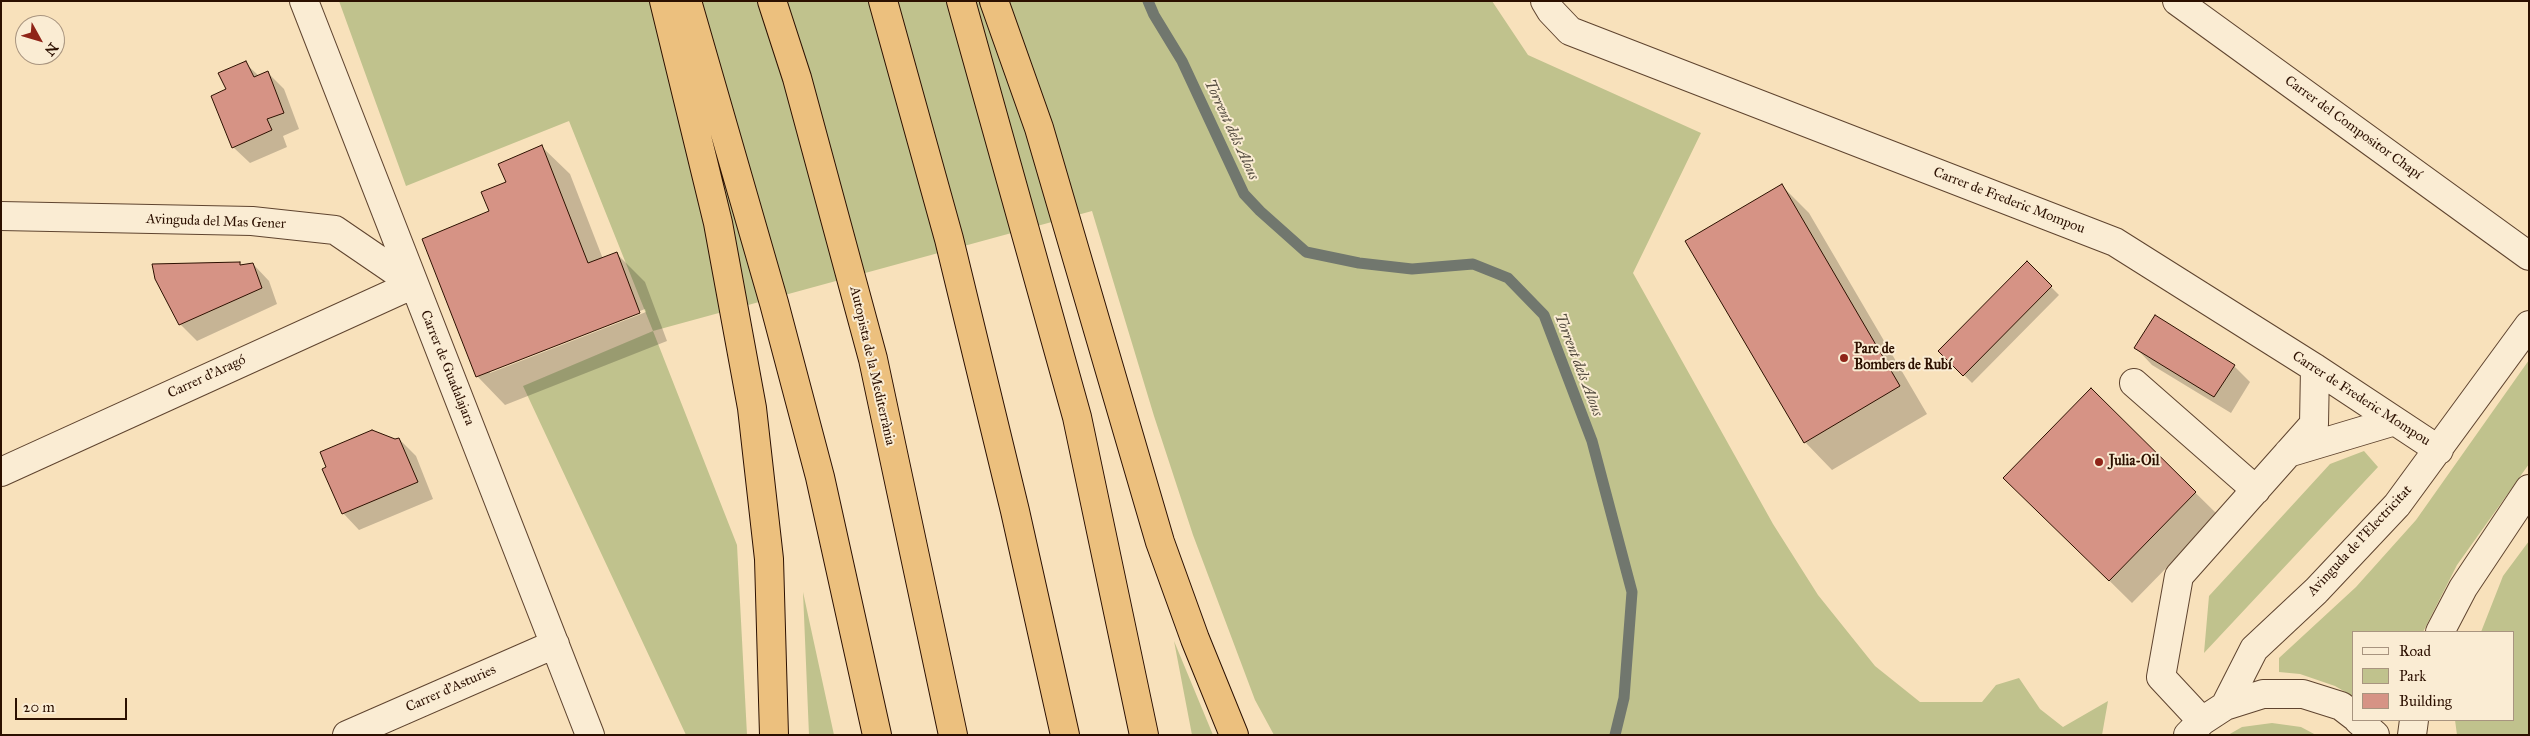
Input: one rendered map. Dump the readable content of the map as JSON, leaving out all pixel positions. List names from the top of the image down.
{
  "streets": {
    "highway": ["Autopista de la Mediterrània"],
    "street": [
      "Carrer del Compositor Chapí",
      "Carrer de Frederic Mompou",
      "Avinguda del Mas Gener",
      "Carrer de Guadalajara",
      "Carrer d'Aragó",
      "Avinguda de l'Electricitat",
      "Carrer d'Asturies"
    ]
  },
  "crossings": [
    ["Carrer de Frederic Mompou", "Avinguda de l'Electricitat"],
    ["Avinguda del Mas Gener", "Carrer de Guadalajara"],
    ["Avinguda del Mas Gener", "Carrer d'Aragó"],
    ["Carrer de Guadalajara", "Carrer d'Aragó"],
    ["Carrer de Guadalajara", "Carrer d'Asturies"]
  ],
  "water": ["Torrent dels Alous"],
  "places": ["Parc de Bombers de Rubí", "Julia-Oil"],
  "legend": ["Road", "Park", "Building"],
  "scale_bar": "20 m",
  "north": "bottom right"
}
